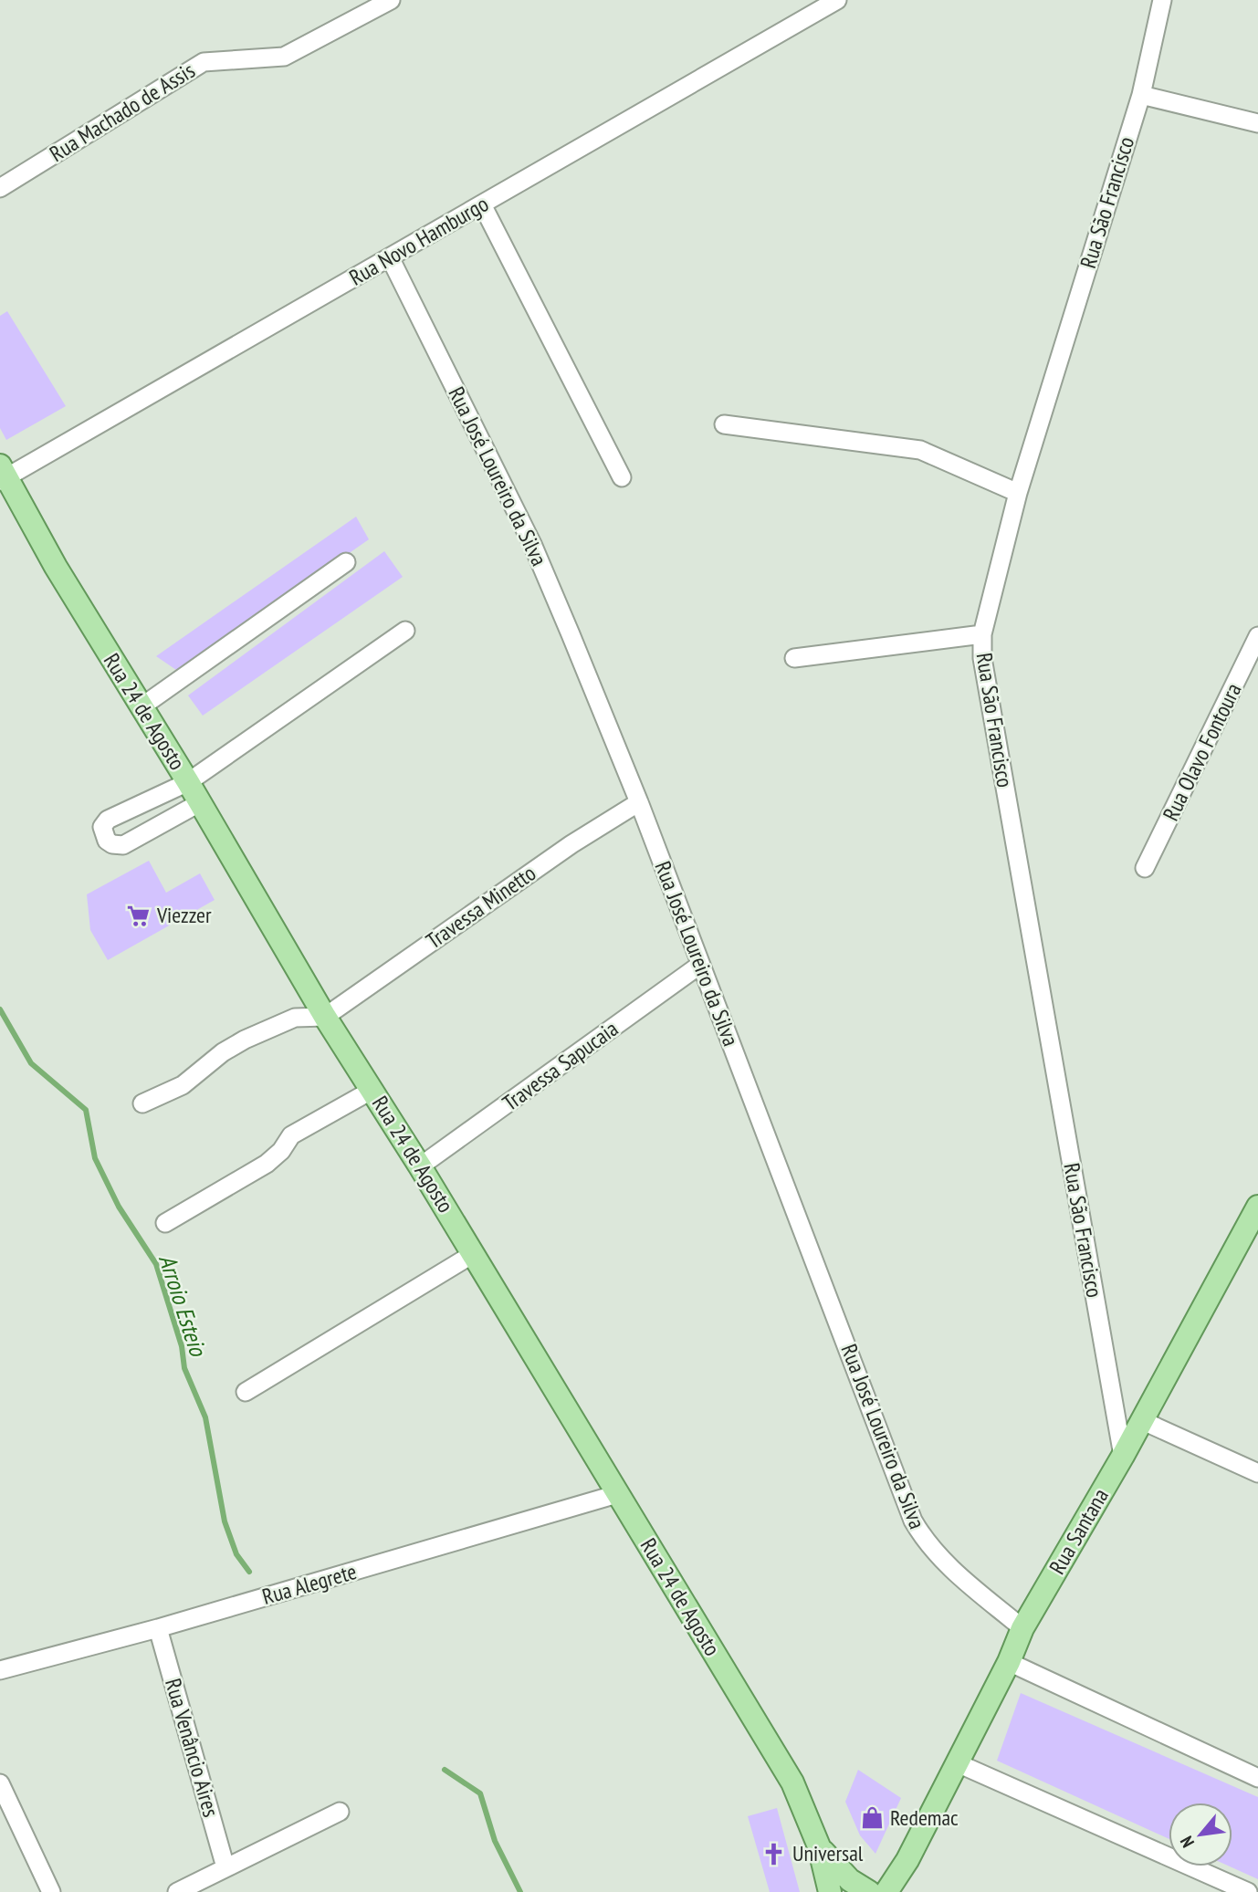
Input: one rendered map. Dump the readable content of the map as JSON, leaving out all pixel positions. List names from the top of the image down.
{
  "streets": {
    "main road": ["Rua 24 de Agosto", "Rua Santana"],
    "street": [
      "Rua Machado de Assis",
      "Rua São Francisco",
      "Rua Novo Hamburgo",
      "Rua José Loureiro da Silva",
      "Rua Olavo Fontoura",
      "Travessa Minetto",
      "Travessa Sapucaia",
      "Rua Alegrete",
      "Rua Venâncio Aires"
    ]
  },
  "crossings": [
    ["Rua São Francisco", "Rua Santana"],
    ["Rua Novo Hamburgo", "Rua José Loureiro da Silva"],
    ["Rua Novo Hamburgo", "Rua 24 de Agosto"],
    ["Rua José Loureiro da Silva", "Travessa Minetto"],
    ["Rua José Loureiro da Silva", "Travessa Sapucaia"],
    ["Rua José Loureiro da Silva", "Rua Santana"],
    ["Rua 24 de Agosto", "Travessa Minetto"],
    ["Rua 24 de Agosto", "Travessa Sapucaia"],
    ["Rua 24 de Agosto", "Rua Santana"],
    ["Rua 24 de Agosto", "Rua Alegrete"],
    ["Rua Alegrete", "Rua Venâncio Aires"]
  ],
  "water": ["Arroio Esteio"],
  "places": {
    "supermarket": ["Viezzer"],
    "shop": ["Redemac"],
    "church": ["Universal"]
  },
  "north": "bottom left"
}
